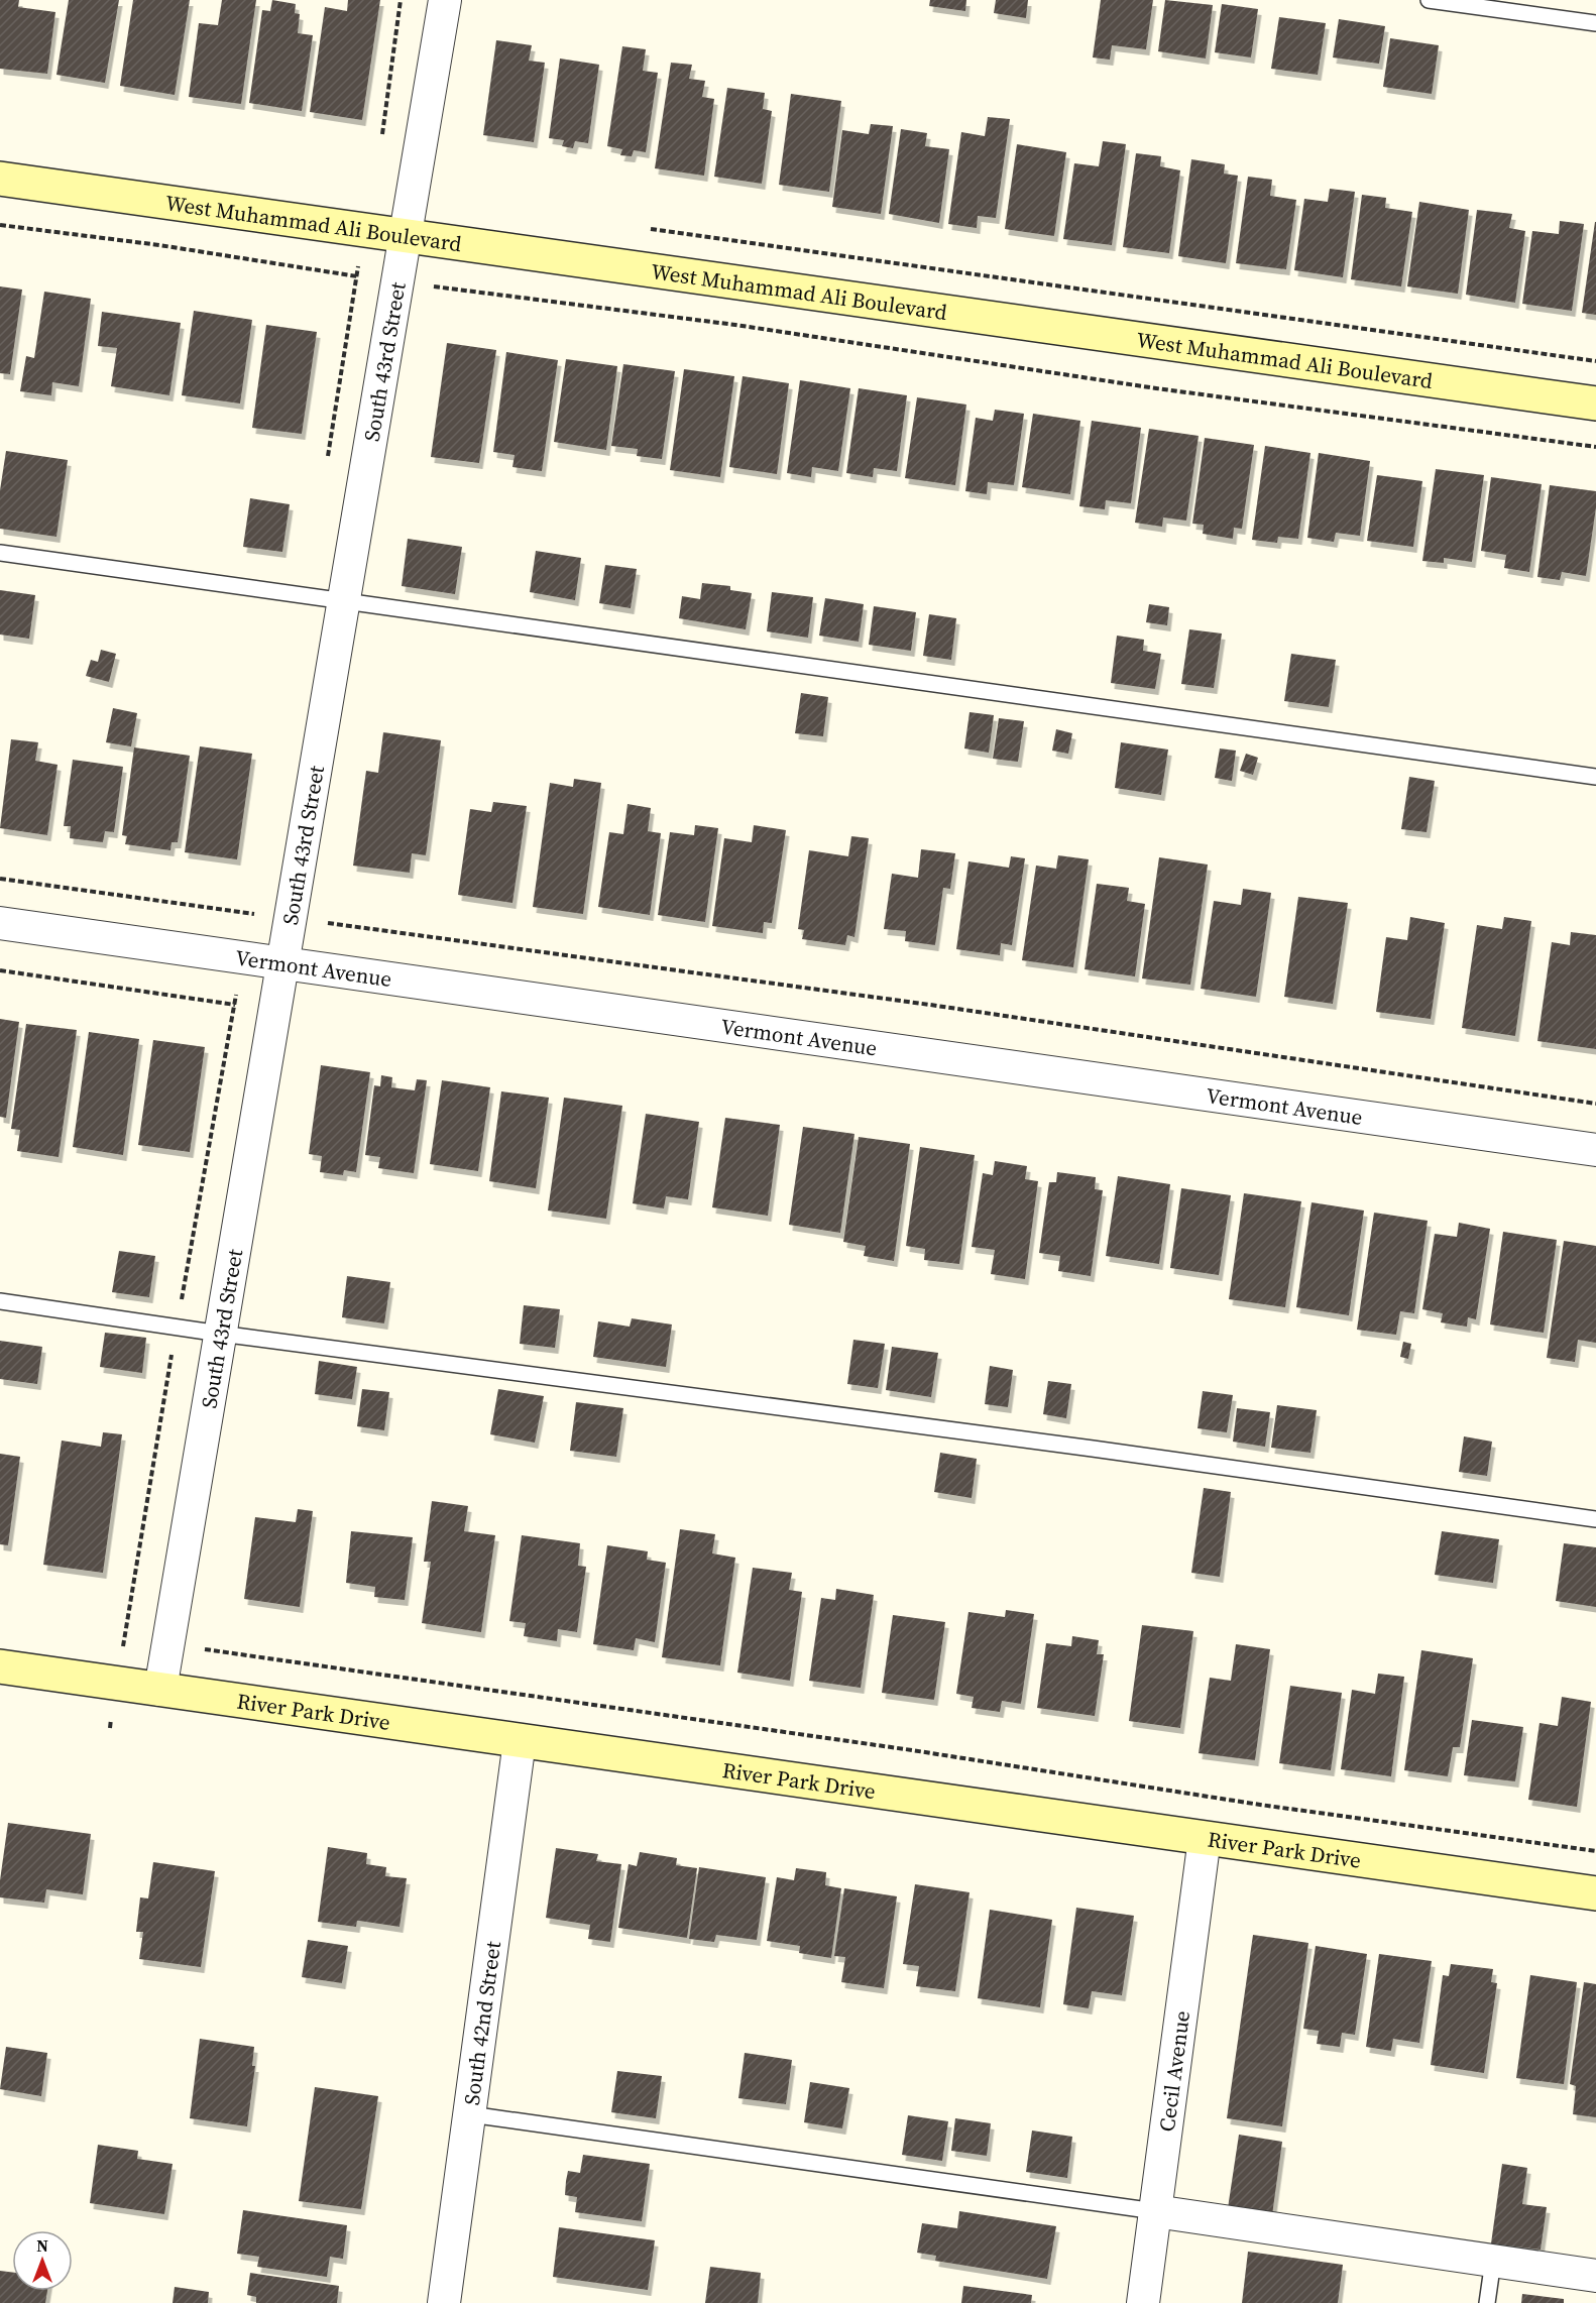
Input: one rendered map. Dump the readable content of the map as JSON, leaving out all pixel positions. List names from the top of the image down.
{
  "streets": {
    "street": [
      "West Muhammad Ali Boulevard",
      "South 43rd Street",
      "Vermont Avenue",
      "River Park Drive",
      "South 42nd Street",
      "Cecil Avenue"
    ]
  },
  "crossings": [
    ["West Muhammad Ali Boulevard", "South 43rd Street"],
    ["South 43rd Street", "Vermont Avenue"],
    ["South 43rd Street", "River Park Drive"],
    ["River Park Drive", "South 42nd Street"],
    ["River Park Drive", "Cecil Avenue"]
  ],
  "north": "top"
}
